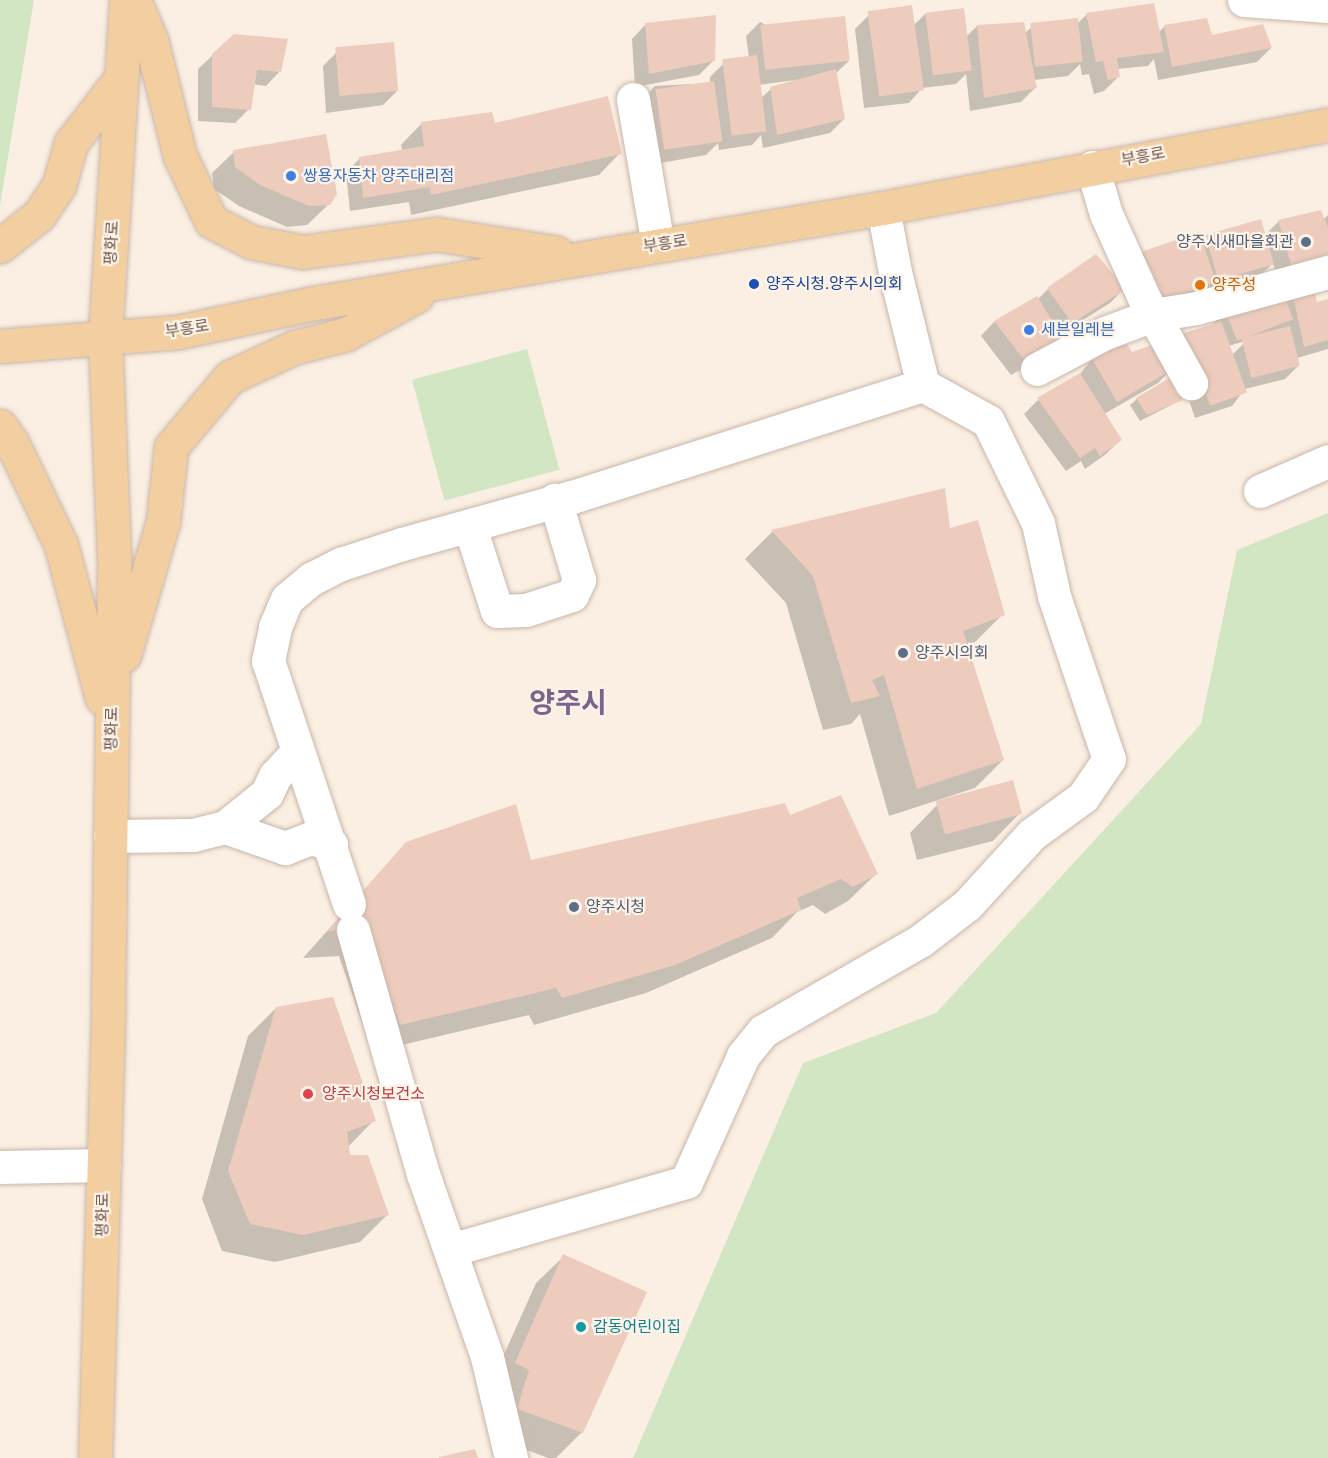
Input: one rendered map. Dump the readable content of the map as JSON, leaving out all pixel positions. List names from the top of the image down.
{
  "streets": {
    "main road": ["부흥로", "평화로"]
  },
  "crossings": [
    ["부흥로", "평화로"]
  ],
  "districts": ["양주시"],
  "places": [
    "쌍용자동차 양주대리점",
    "양주시새마을회관",
    "양주시청.양주시의회",
    "양주성",
    "세븐일레븐",
    "양주시의회",
    "양주시청",
    "양주시청보건소",
    "감동어린이집"
  ]
}
